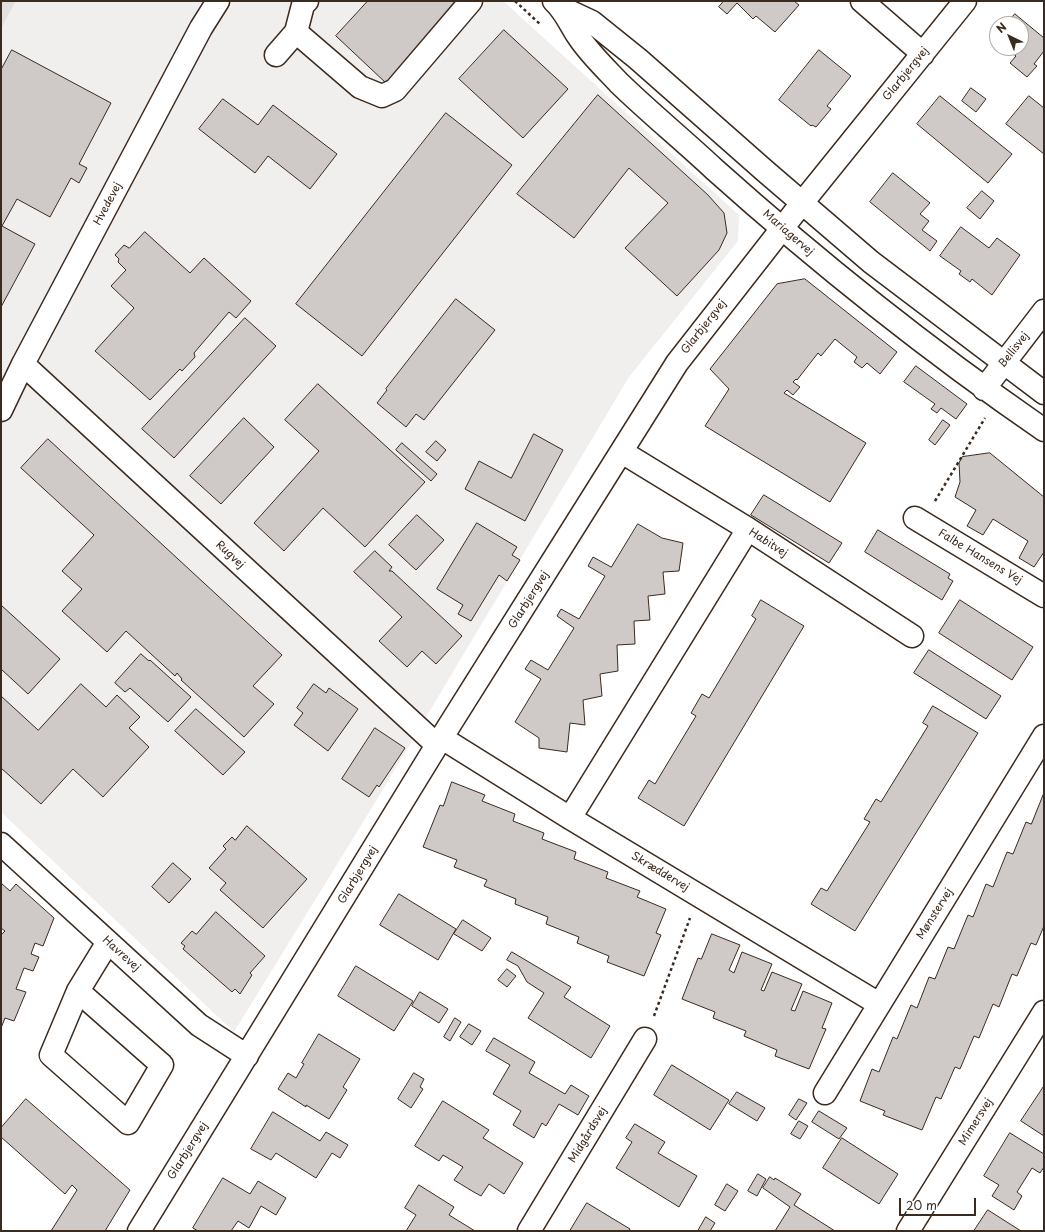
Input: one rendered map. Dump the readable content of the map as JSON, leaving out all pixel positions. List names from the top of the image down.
{
  "streets": {
    "street": [
      "Glarbjergvej",
      "Hvedevej",
      "Mariagervej",
      "Bellisvej",
      "Habitvej",
      "Rugvej",
      "Falbe Hansens Vej",
      "Skræddervej",
      "Mønstervej",
      "Havrevej",
      "Mimersvej",
      "Midgårdsvej"
    ]
  },
  "crossings": [
    ["Glarbjergvej", "Mariagervej"],
    ["Glarbjergvej", "Habitvej"],
    ["Glarbjergvej", "Rugvej"],
    ["Glarbjergvej", "Skræddervej"],
    ["Glarbjergvej", "Havrevej"],
    ["Hvedevej", "Rugvej"],
    ["Mariagervej", "Bellisvej"],
    ["Rugvej", "Skræddervej"],
    ["Skræddervej", "Mønstervej"]
  ],
  "scale_bar": "20 m",
  "north": "top left"
}
